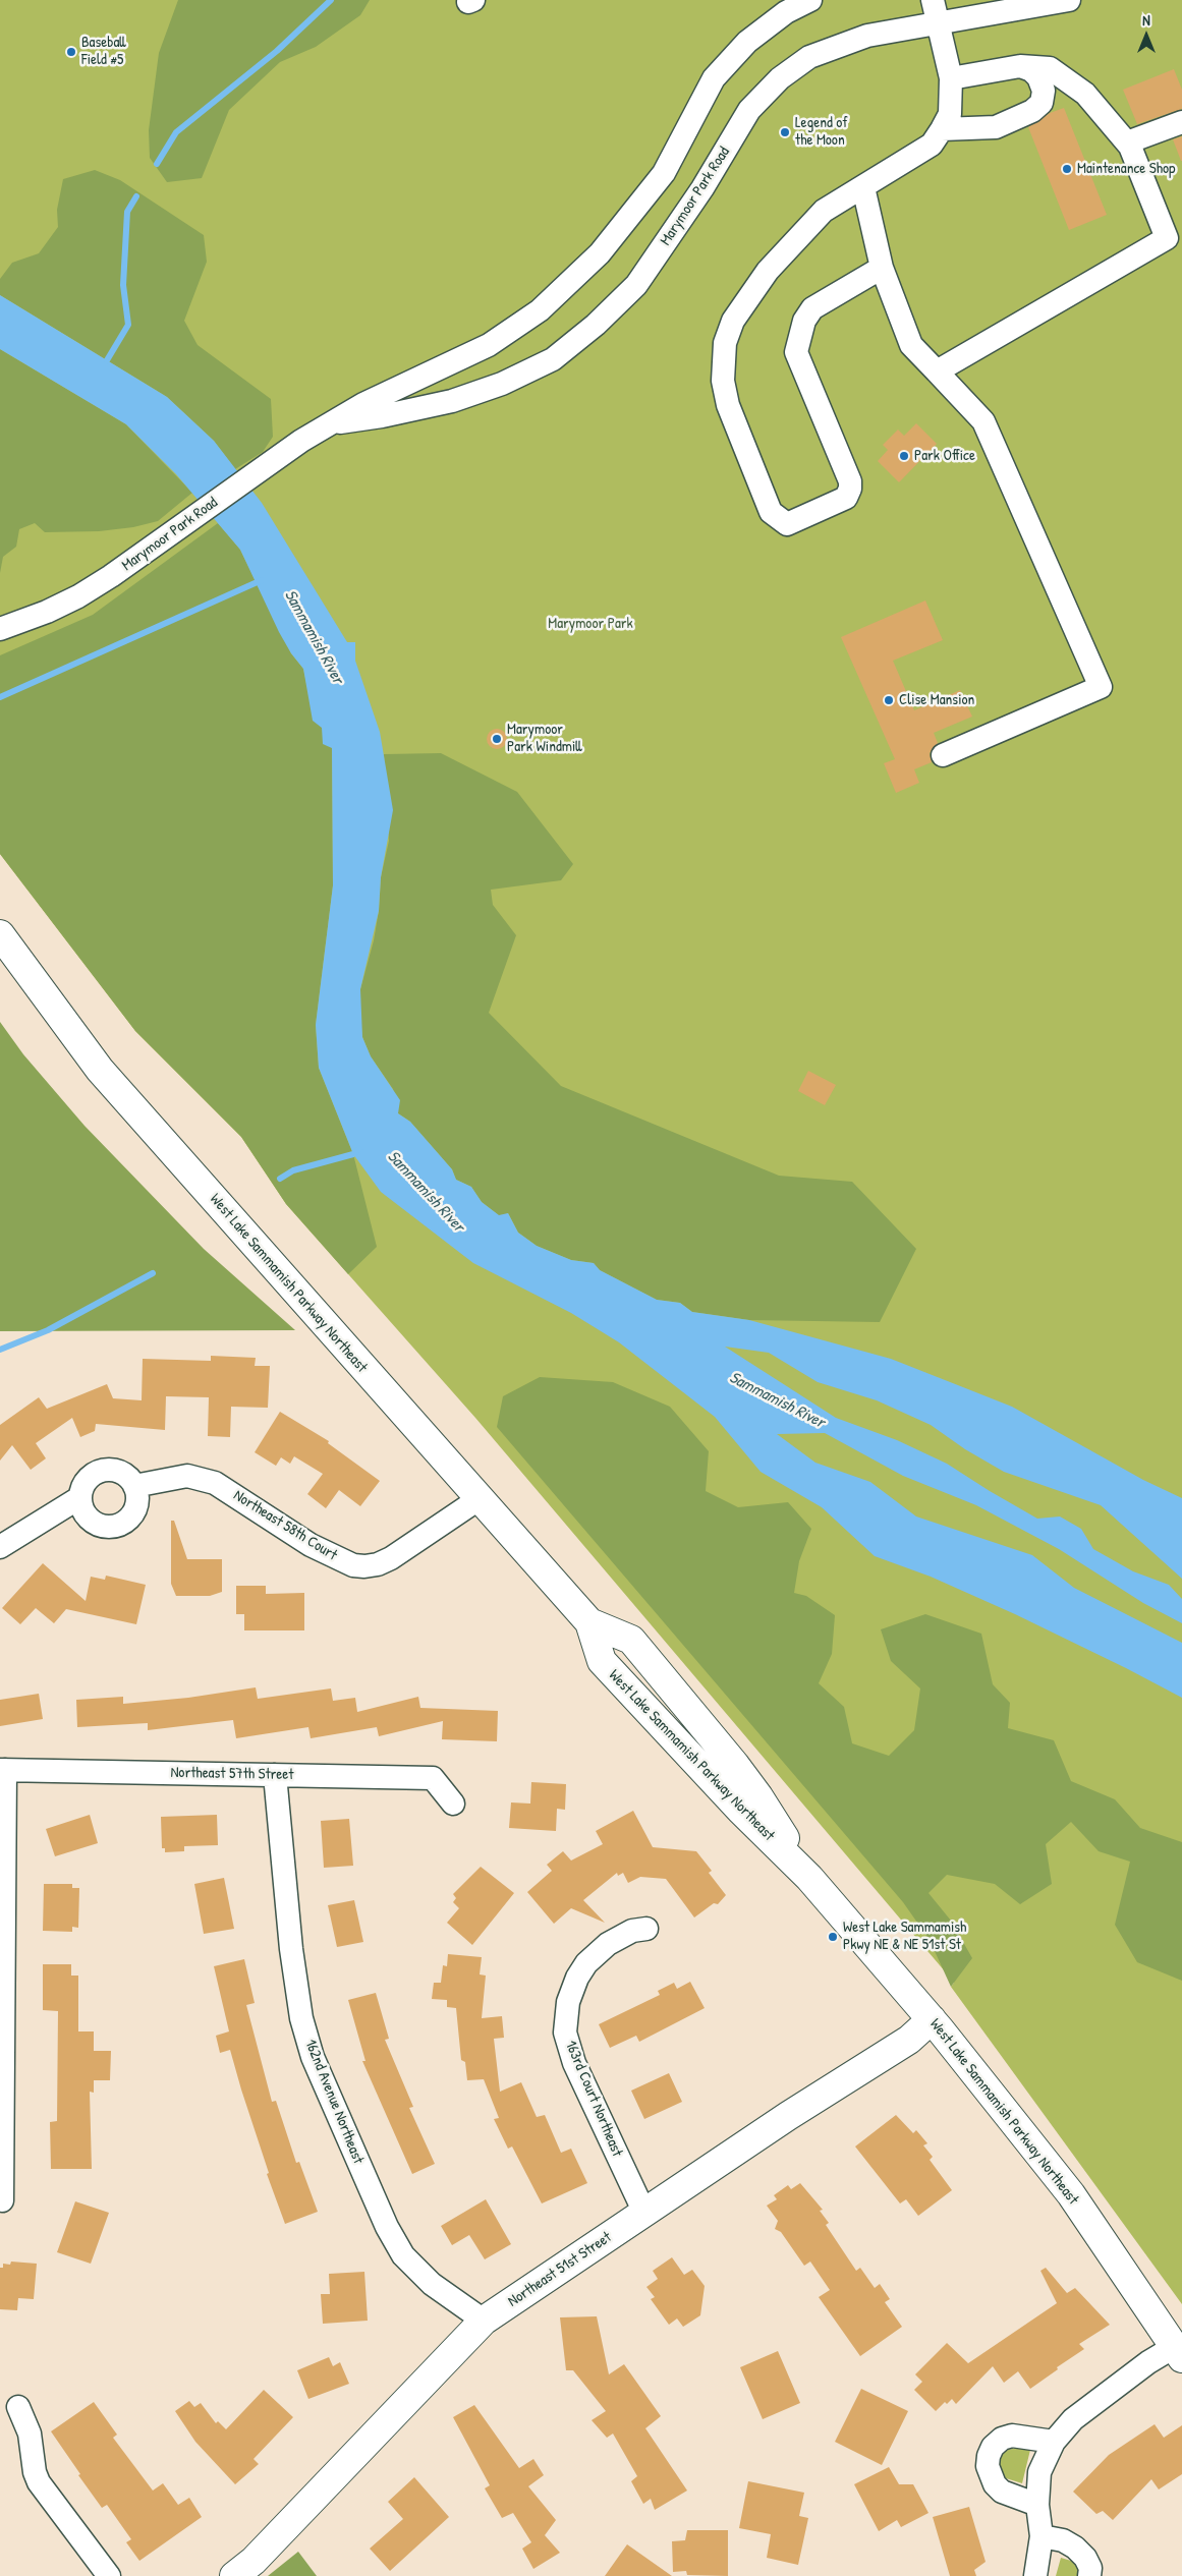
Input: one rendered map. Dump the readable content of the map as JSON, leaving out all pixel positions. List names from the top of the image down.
{
  "streets": {
    "main road": ["West Lake Sammamish Parkway Northeast", "Northeast 51st Street"],
    "street": [
      "Marymoor Park Road",
      "Northeast 58th Court",
      "Northeast 57th Street",
      "163rd Court Northeast",
      "162nd Avenue Northeast"
    ]
  },
  "crossings": [
    ["West Lake Sammamish Parkway Northeast", "Northeast 58th Court"],
    ["West Lake Sammamish Parkway Northeast", "Northeast 51st Street"],
    ["Northeast 57th Street", "162nd Avenue Northeast"],
    ["163rd Court Northeast", "Northeast 51st Street"],
    ["162nd Avenue Northeast", "Northeast 51st Street"]
  ],
  "water": ["Sammamish River"],
  "parks": ["Marymoor Park"],
  "places": [
    "Baseball Field #5",
    "Legend of the Moon",
    "Maintenance Shop",
    "Park Office",
    "Clise Mansion",
    "Marymoor Park Windmill",
    "West Lake Sammamish Pkwy NE & NE 51st St"
  ],
  "north": "top"
}
